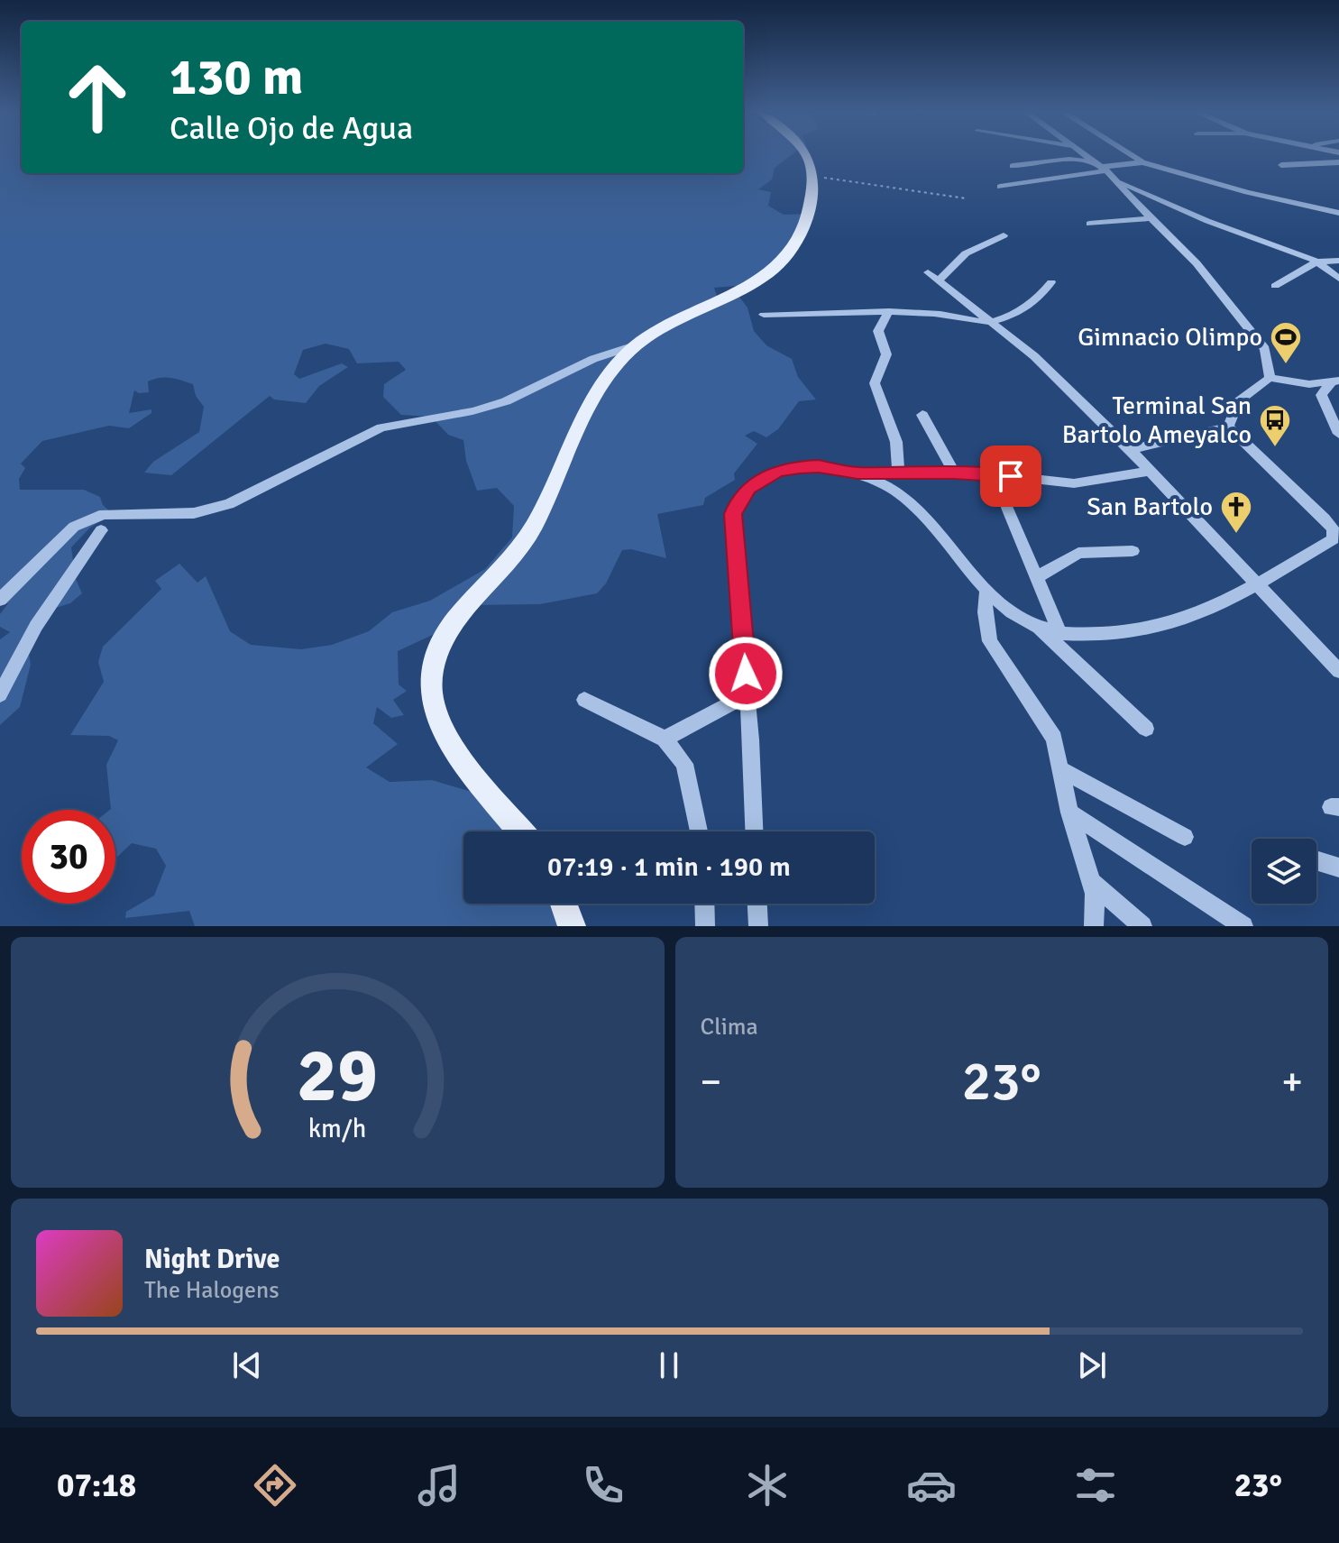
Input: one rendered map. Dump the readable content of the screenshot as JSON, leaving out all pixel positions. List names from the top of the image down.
{
  "places": {
    "sports": ["Gimnacio Olimpo"],
    "bus stop": ["Terminal San Bartolo Ameyalco"],
    "church": ["San Bartolo"]
  },
  "page": {
    "turn": ["130 m", "Calle Ojo de Agua"],
    "limit": "30",
    "trip": "07:19 · 1 min · 190 m",
    "tile": "Clima",
    "heat": ["−", "23°", "+"],
    "song": ["Night Drive", "The Halogens"],
    "tabs": ["07:18", "23°"],
    "gauge": ["29", "km/h"]
  }
}
